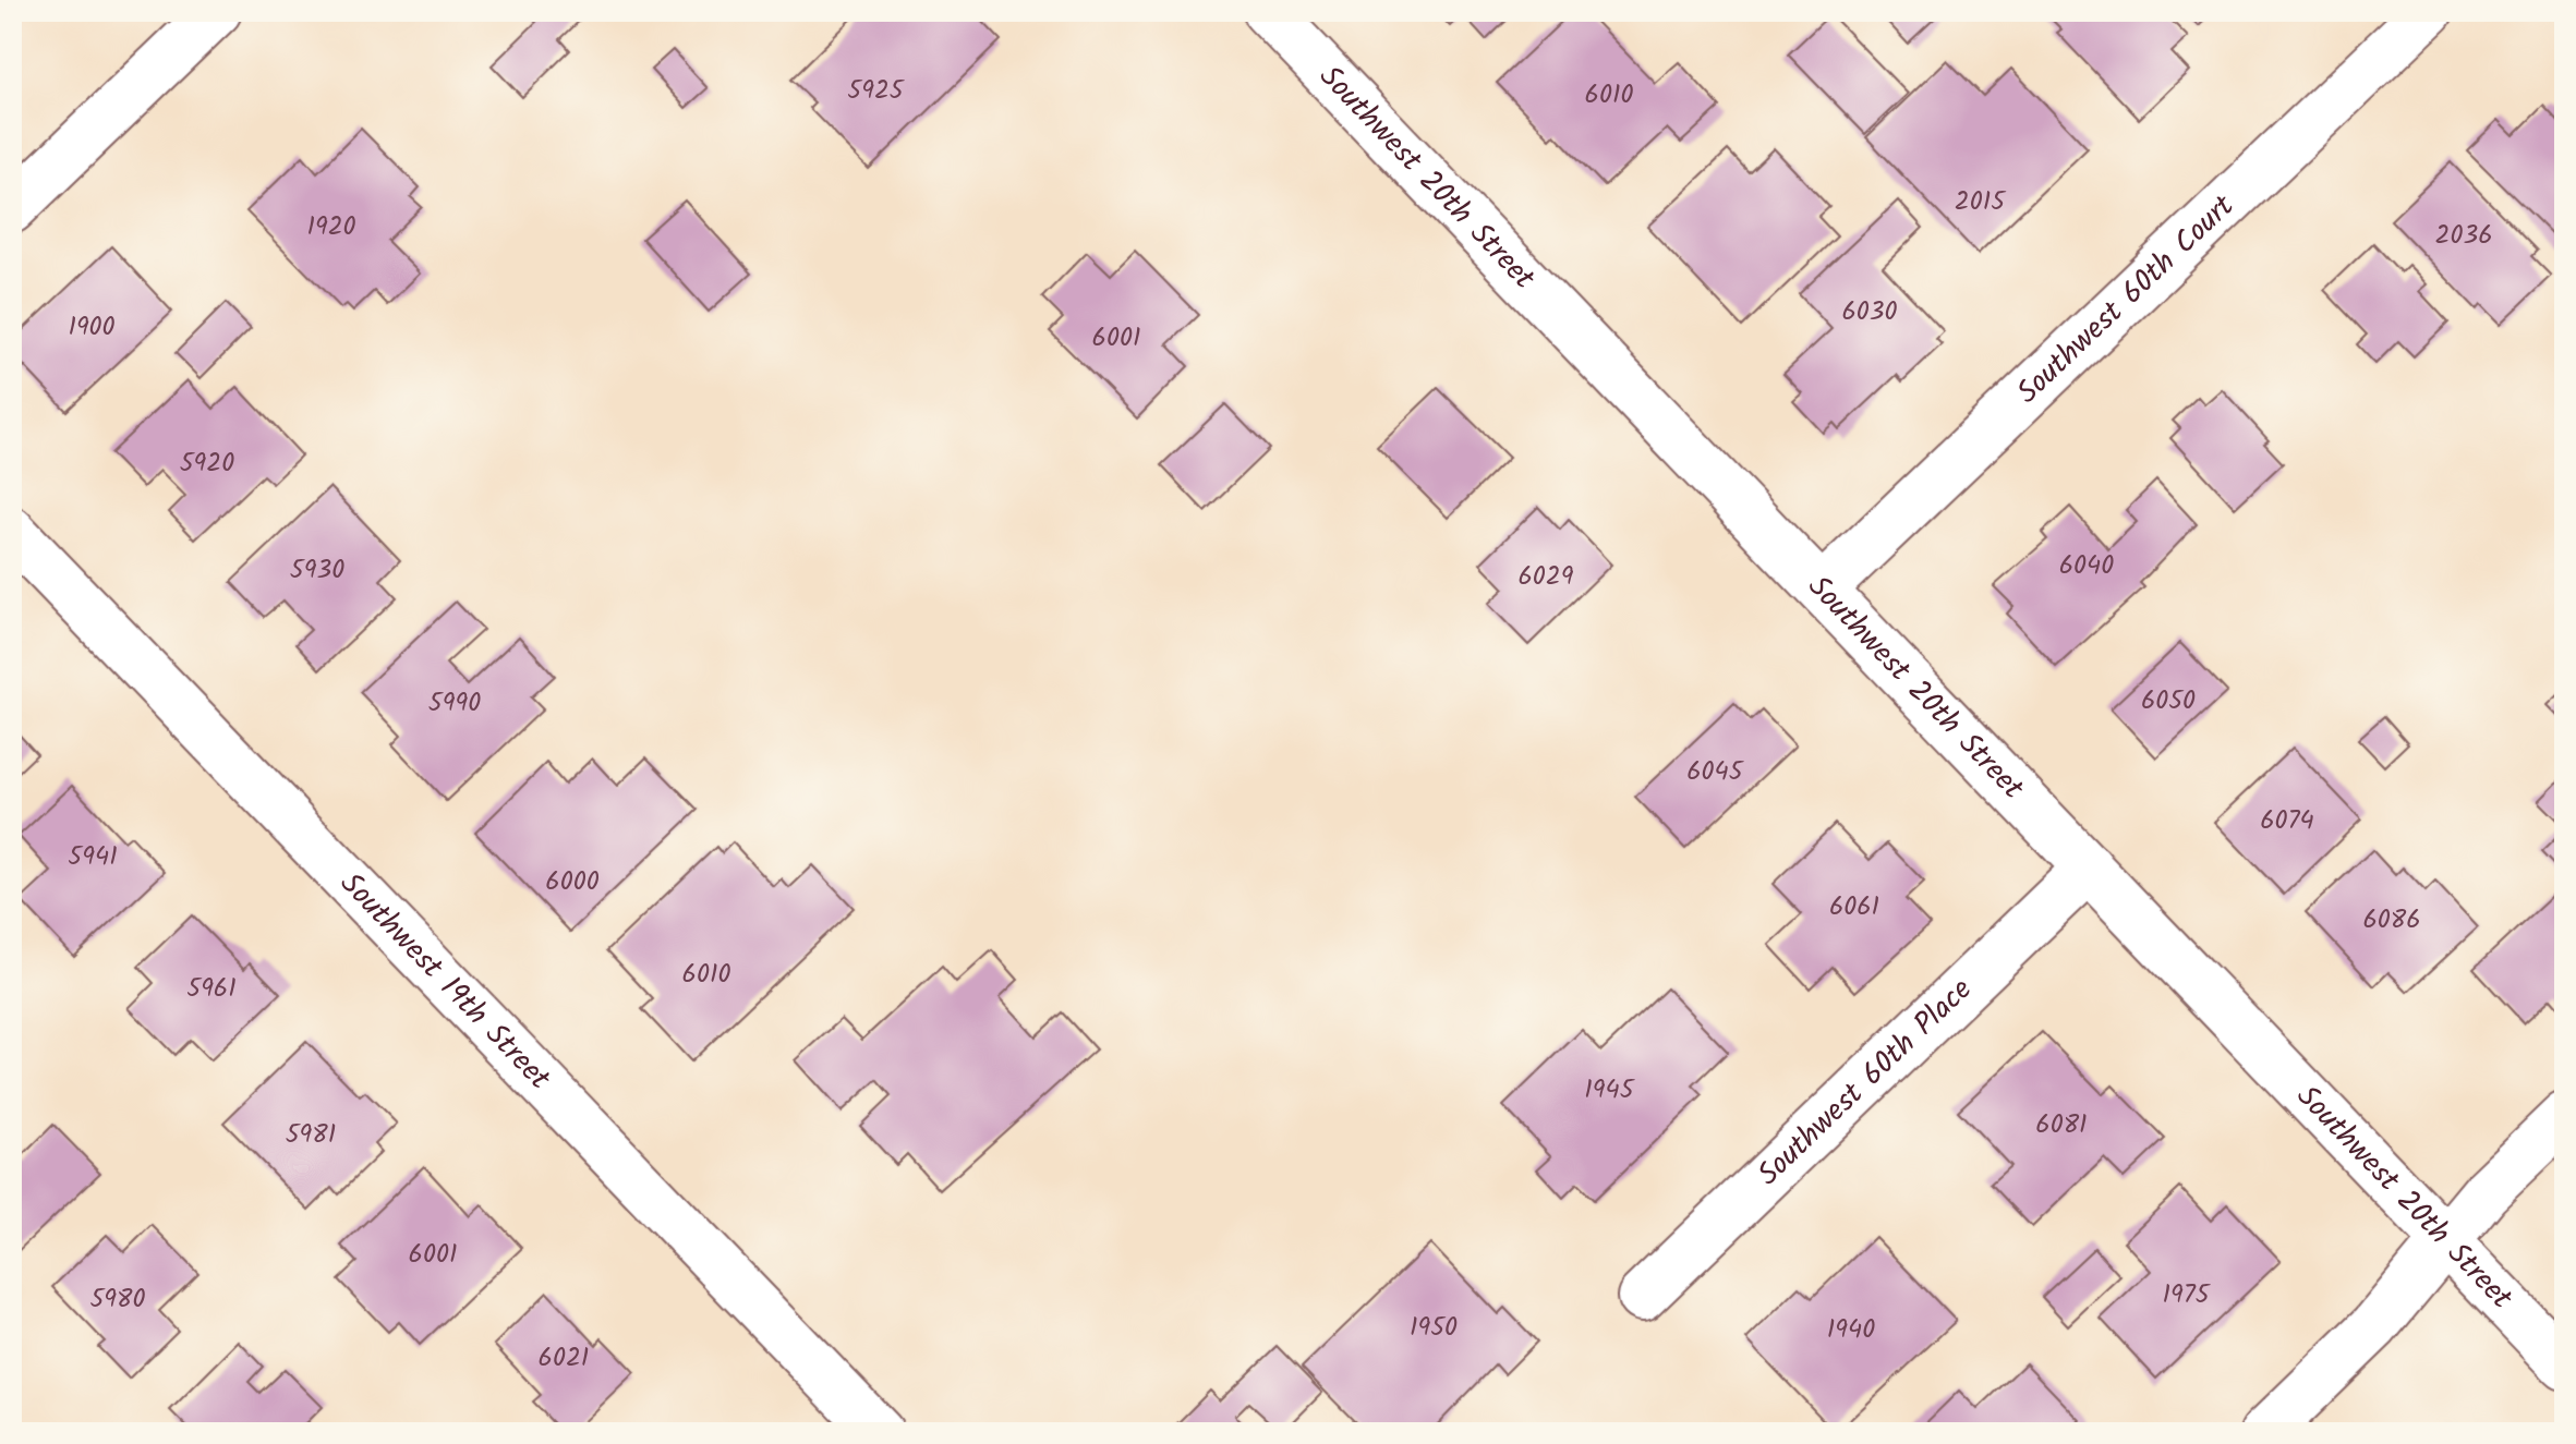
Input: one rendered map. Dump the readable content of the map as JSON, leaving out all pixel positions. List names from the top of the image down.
{
  "streets": {
    "street": [
      "Southwest 20th Street",
      "Southwest 60th Court",
      "Southwest 19th Street",
      "Southwest 60th Place"
    ]
  },
  "crossings": [
    ["Southwest 20th Street", "Southwest 60th Court"],
    ["Southwest 20th Street", "Southwest 60th Place"]
  ],
  "house_numbers": [
    "5925",
    "6010",
    "2015",
    "1920",
    "2036",
    "6030",
    "1900",
    "6001",
    "5920",
    "6040",
    "5930",
    "6029",
    "6050",
    "5990",
    "6045",
    "6074",
    "5941",
    "6000",
    "6061",
    "6086",
    "6010",
    "5961",
    "1945",
    "6081",
    "5981",
    "6001",
    "1975",
    "5980",
    "1950",
    "1940",
    "6021"
  ]
}
